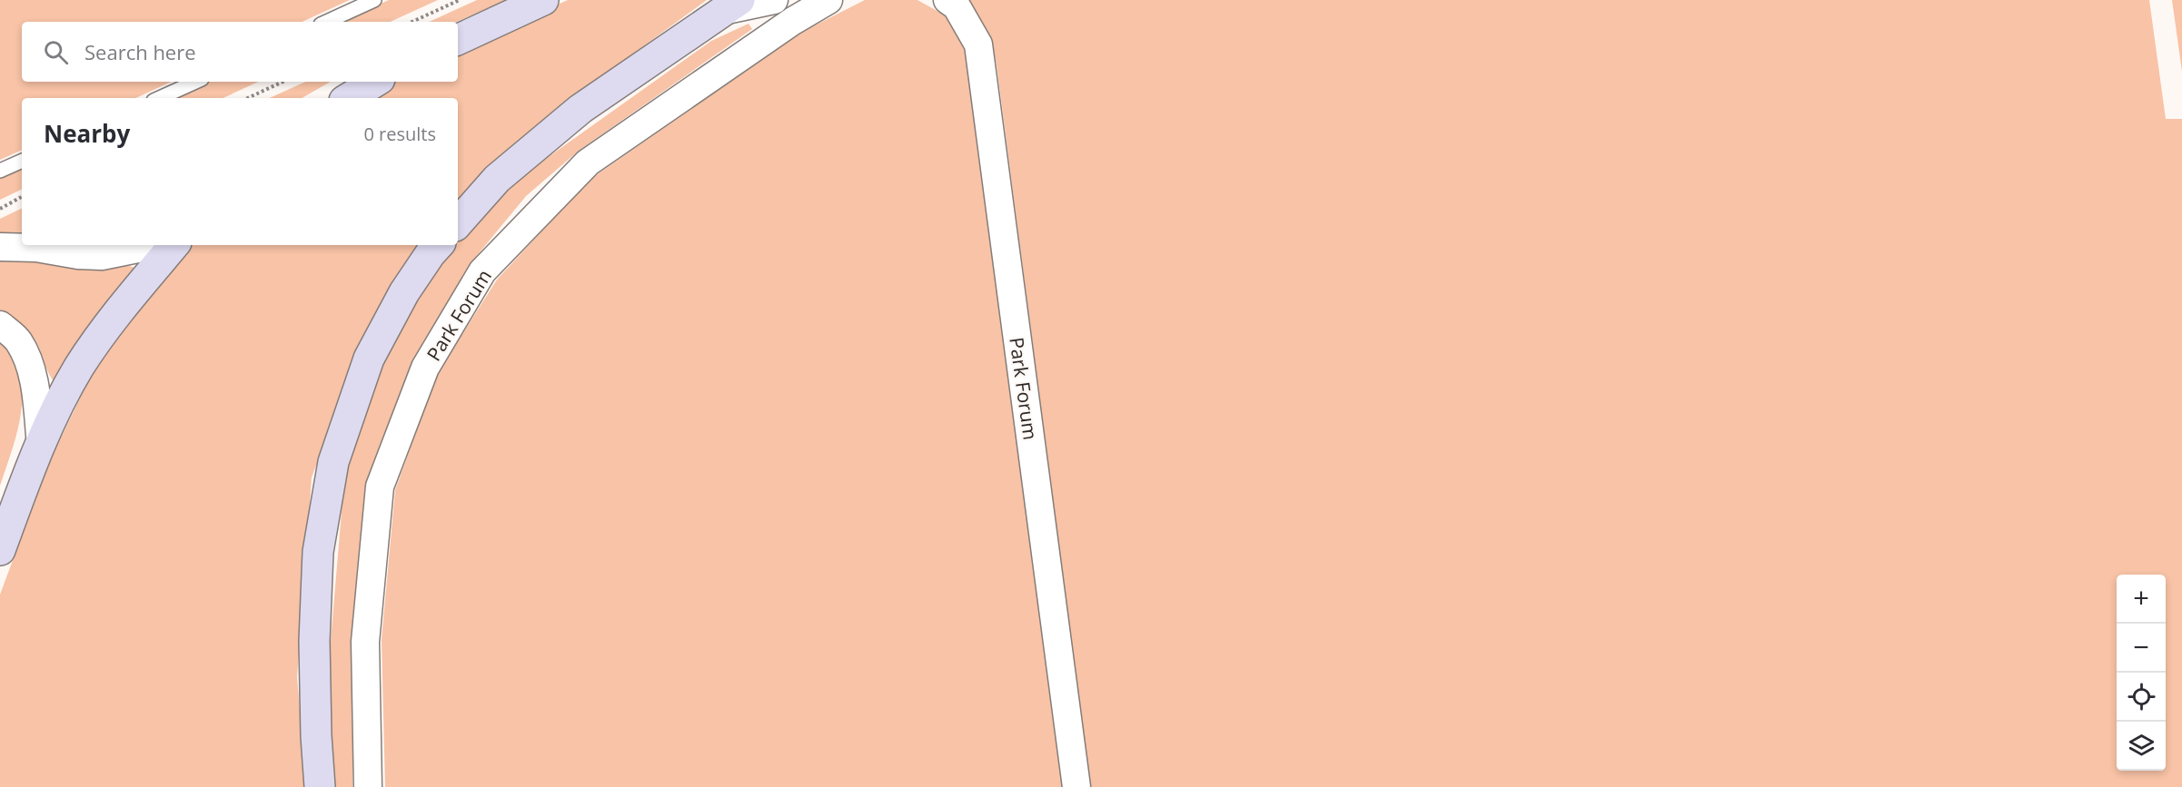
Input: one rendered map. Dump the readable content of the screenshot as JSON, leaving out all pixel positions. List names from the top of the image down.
{
  "streets": {
    "street": ["Park Forum"]
  },
  "page": {
    "search": "Search here",
    "heading": ["Nearby", "0 results"],
    "map_buttons": ["+", "−"]
  }
}
